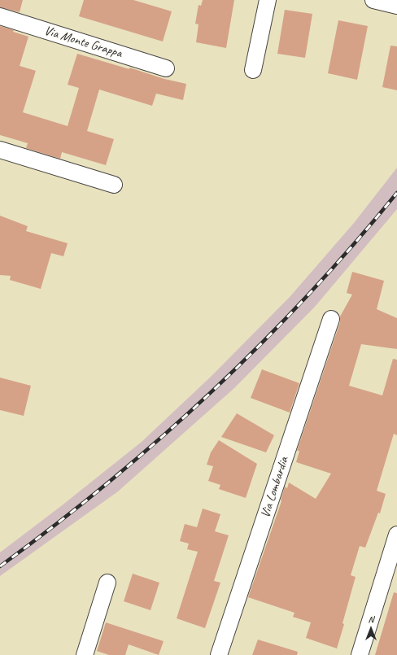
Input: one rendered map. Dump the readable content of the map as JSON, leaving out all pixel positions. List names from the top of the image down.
{
  "streets": {
    "street": ["Via Monte Grappa", "Via Lombardia"]
  },
  "north": "top"
}
